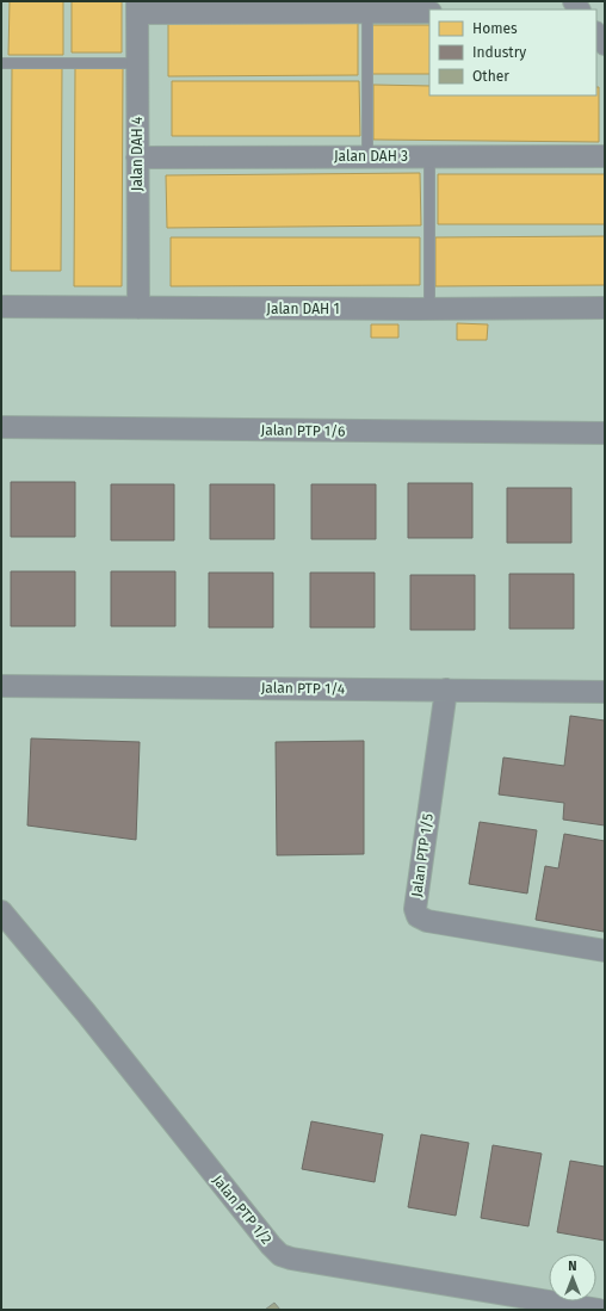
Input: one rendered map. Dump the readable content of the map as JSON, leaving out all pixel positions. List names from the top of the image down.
{
  "streets": {
    "street": [
      "Jalan DAH 4",
      "Jalan DAH 3",
      "Jalan DAH 1",
      "Jalan PTP 1/6",
      "Jalan PTP 1/4",
      "Jalan PTP 1/5",
      "Jalan PTP 1/2"
    ]
  },
  "crossings": [
    ["Jalan DAH 4", "Jalan DAH 3"],
    ["Jalan DAH 4", "Jalan DAH 1"],
    ["Jalan PTP 1/4", "Jalan PTP 1/5"]
  ],
  "legend": ["Homes", "Industry", "Other"],
  "north": "top"
}
